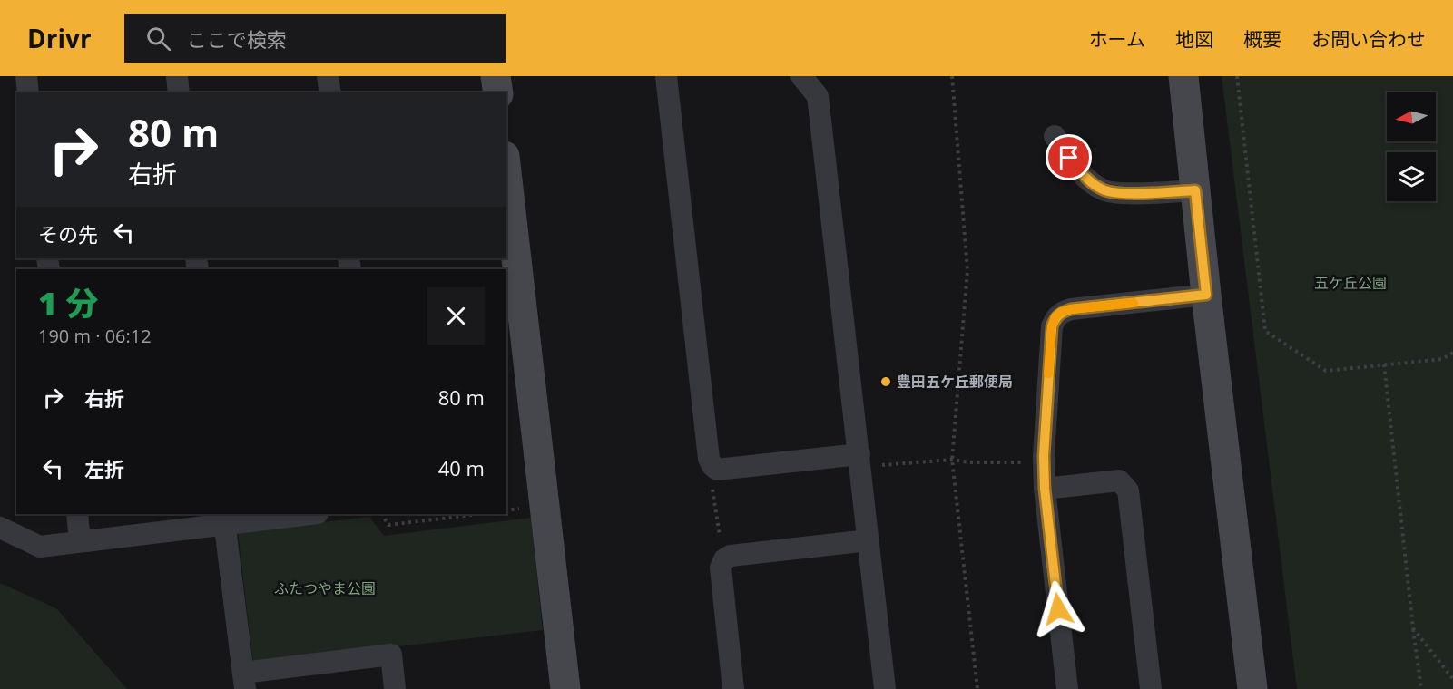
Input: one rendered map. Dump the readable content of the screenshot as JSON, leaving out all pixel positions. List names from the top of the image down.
{
  "parks": ["五ケ丘公園", "ふたつやま公園"],
  "places": ["豊田五ケ丘郵便局"],
  "north": "left",
  "page": {
    "header": "Drivr",
    "search": "ここで検索",
    "nav": [
      "ホーム",
      "地図",
      "概要",
      "お問い合わせ"
    ],
    "turn": ["80 m", "右折"],
    "then": "その先",
    "heading": ["1 分", "190 m · 06:12"],
    "list": [
      {
        "name": "右折",
        "value": "80 m"
      },
      {
        "name": "左折",
        "value": "40 m"
      }
    ]
  }
}
